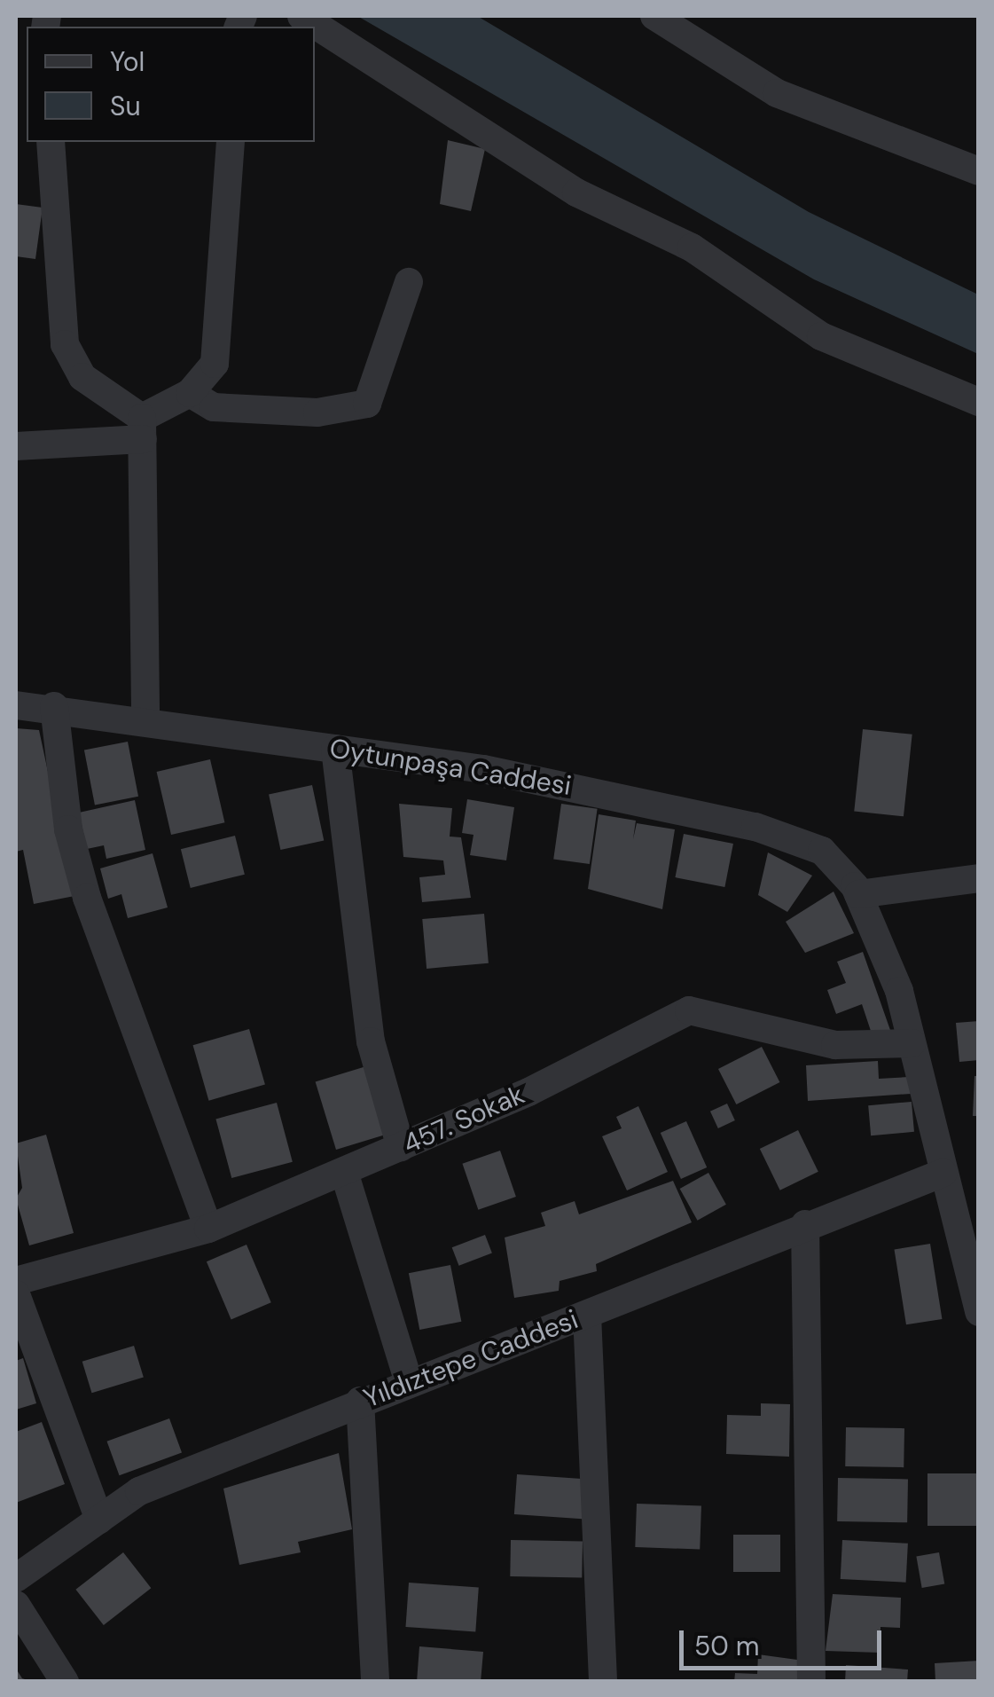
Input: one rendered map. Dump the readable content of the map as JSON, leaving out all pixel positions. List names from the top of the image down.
{
  "streets": {
    "street": ["Oytunpaşa Caddesi", "457. Sokak", "Yıldıztepe Caddesi"]
  },
  "legend": ["Yol", "Su"],
  "scale_bar": "50 m"
}
